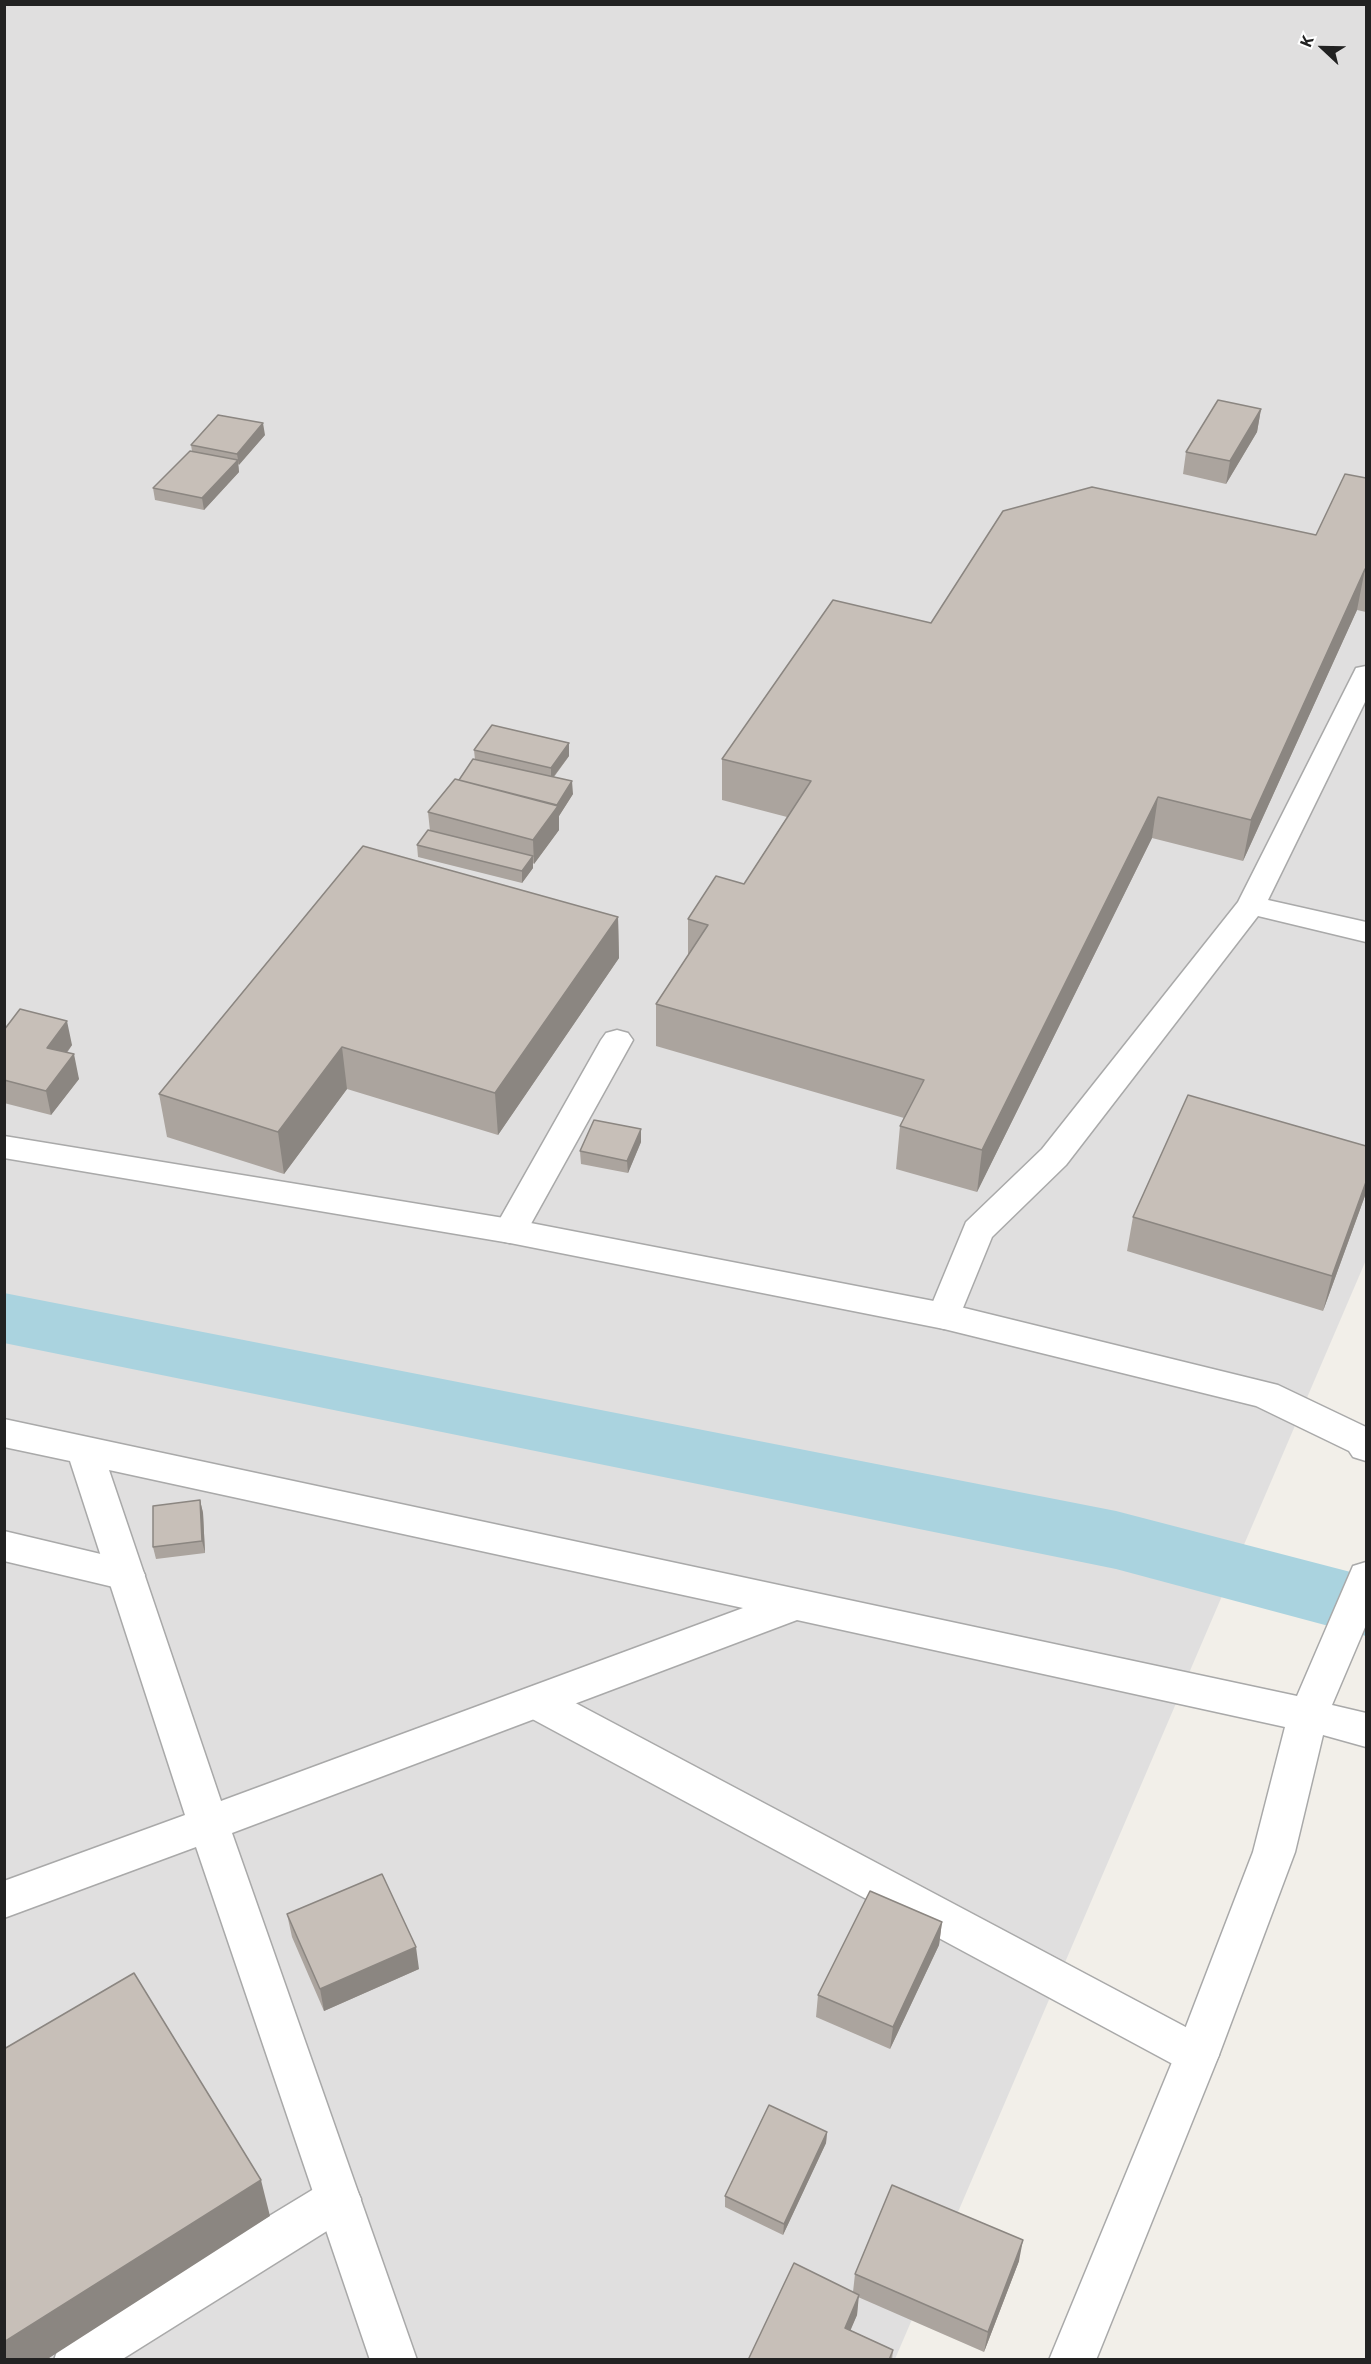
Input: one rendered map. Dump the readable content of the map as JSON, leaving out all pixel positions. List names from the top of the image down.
{
  "north": "left"
}
